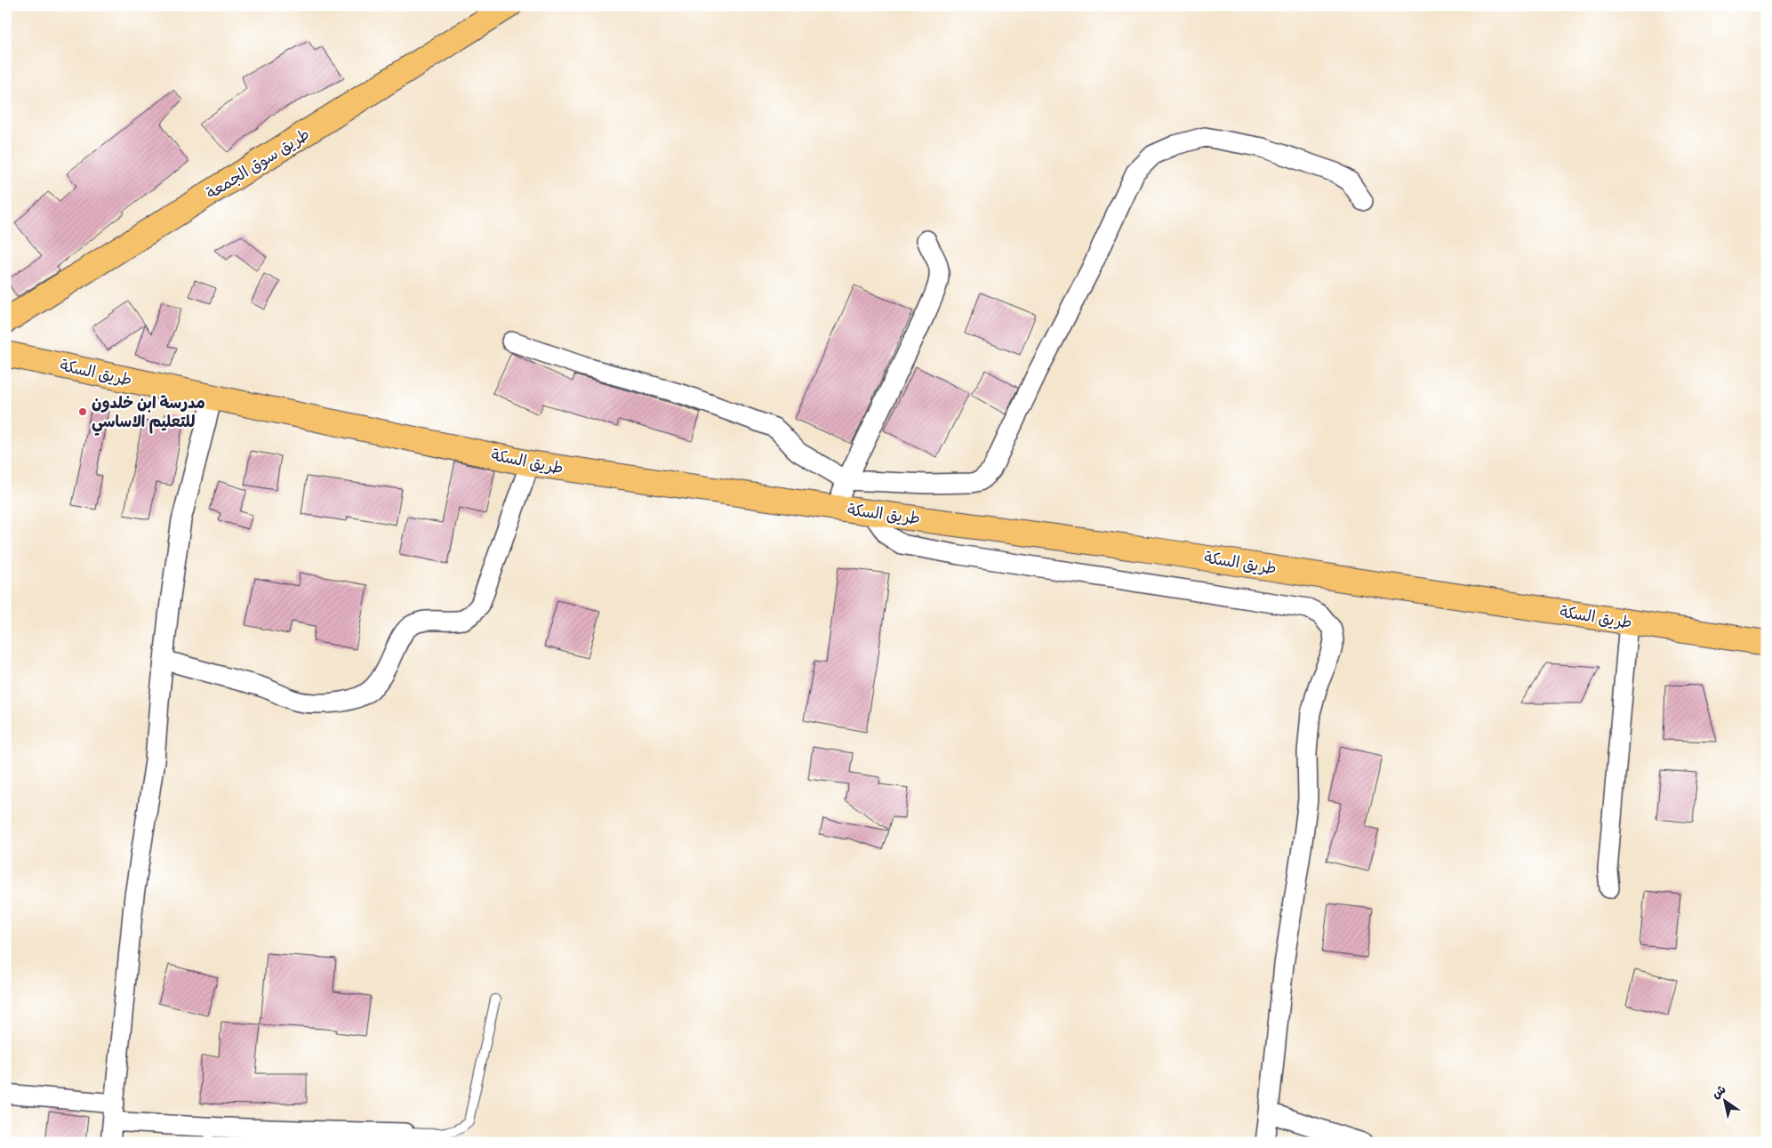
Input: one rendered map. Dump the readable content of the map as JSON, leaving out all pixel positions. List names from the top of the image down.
{
  "streets": {
    "main road": ["طريق سوق الجمعة", "طريق السكة"]
  },
  "places": ["مدرسة ابن خلدون للتعليم الاساسي"],
  "north": "top left"
}
